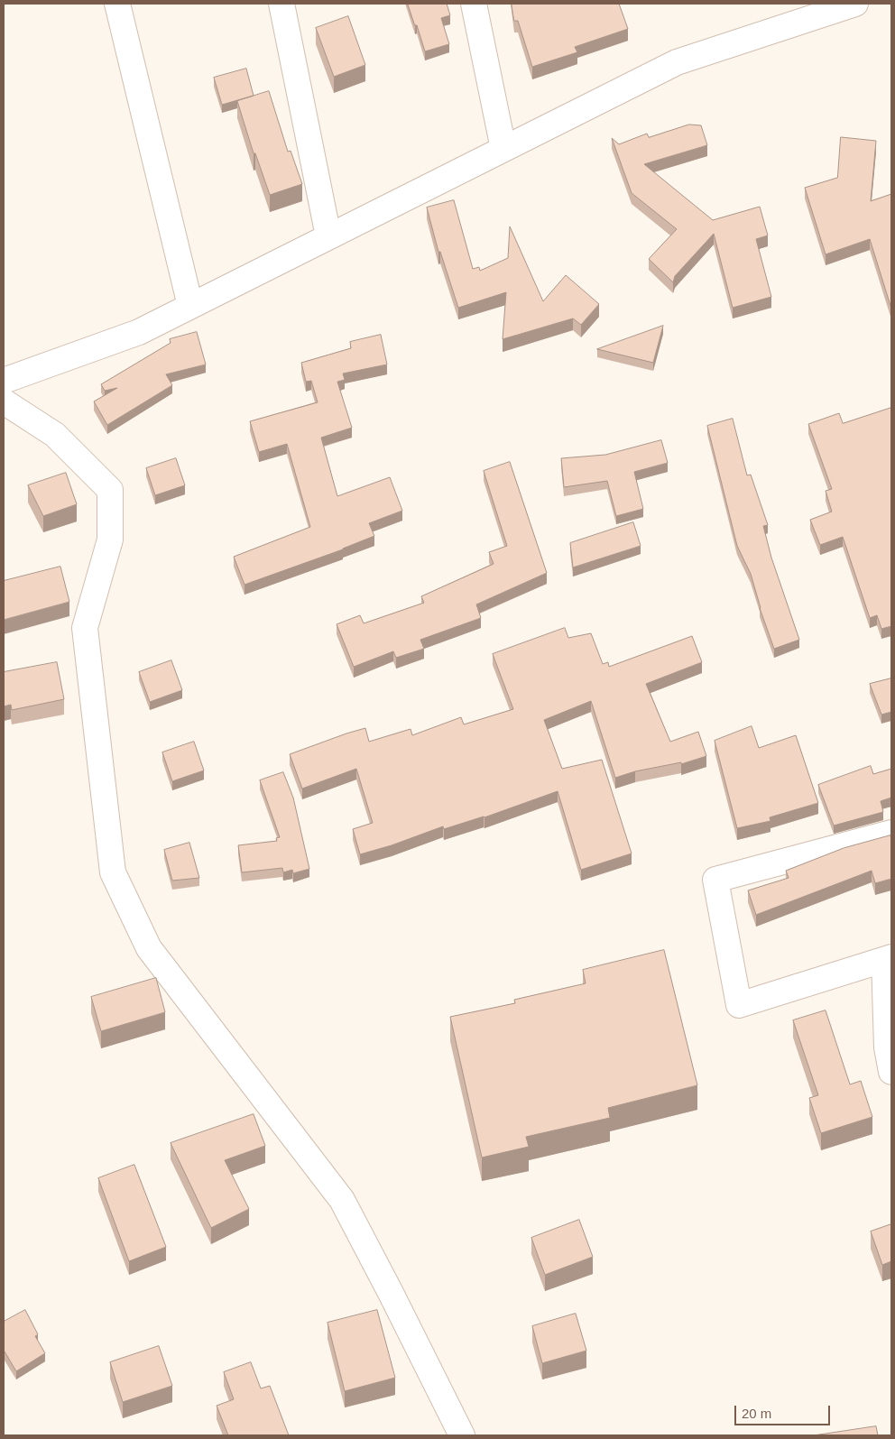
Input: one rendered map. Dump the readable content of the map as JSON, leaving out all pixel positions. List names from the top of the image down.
{
  "scale_bar": "20 m"
}
